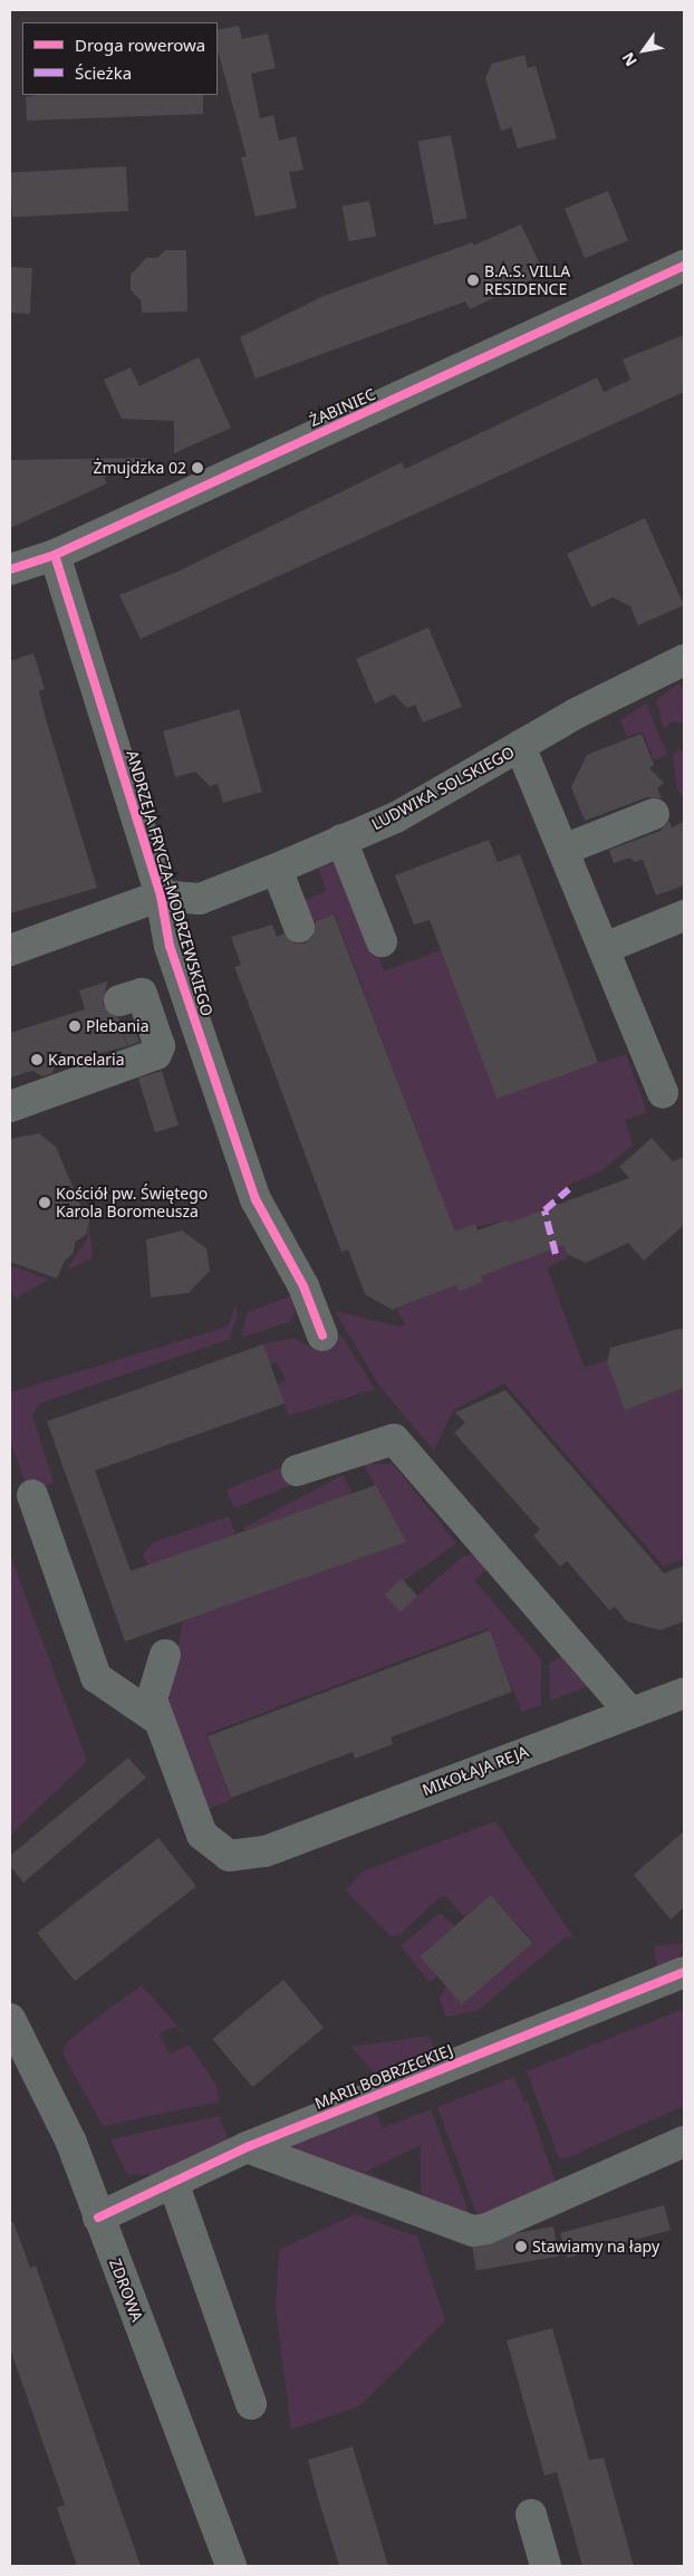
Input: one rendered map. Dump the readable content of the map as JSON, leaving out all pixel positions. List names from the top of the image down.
{
  "streets": {
    "street": [
      "ŻABINIEC",
      "LUDWIKA SOLSKIEGO",
      "ANDRZEJA FRYCZA-MODRZEWSKIEGO",
      "MIKOŁAJA REJA",
      "MARII BOBRZECKIEJ",
      "ZDROWA"
    ]
  },
  "crossings": [
    ["ŻABINIEC", "ANDRZEJA FRYCZA-MODRZEWSKIEGO"],
    ["LUDWIKA SOLSKIEGO", "ANDRZEJA FRYCZA-MODRZEWSKIEGO"],
    ["MARII BOBRZECKIEJ", "ZDROWA"]
  ],
  "places": [
    "B.A.S. VILLA RESIDENCE",
    "Żmujdzka 02",
    "Plebania",
    "Kancelaria",
    "Kościół pw. Świętego Karola Boromeusza",
    "Stawiamy na łapy"
  ],
  "legend": ["Droga rowerowa", "Ścieżka"],
  "north": "bottom left"
}
